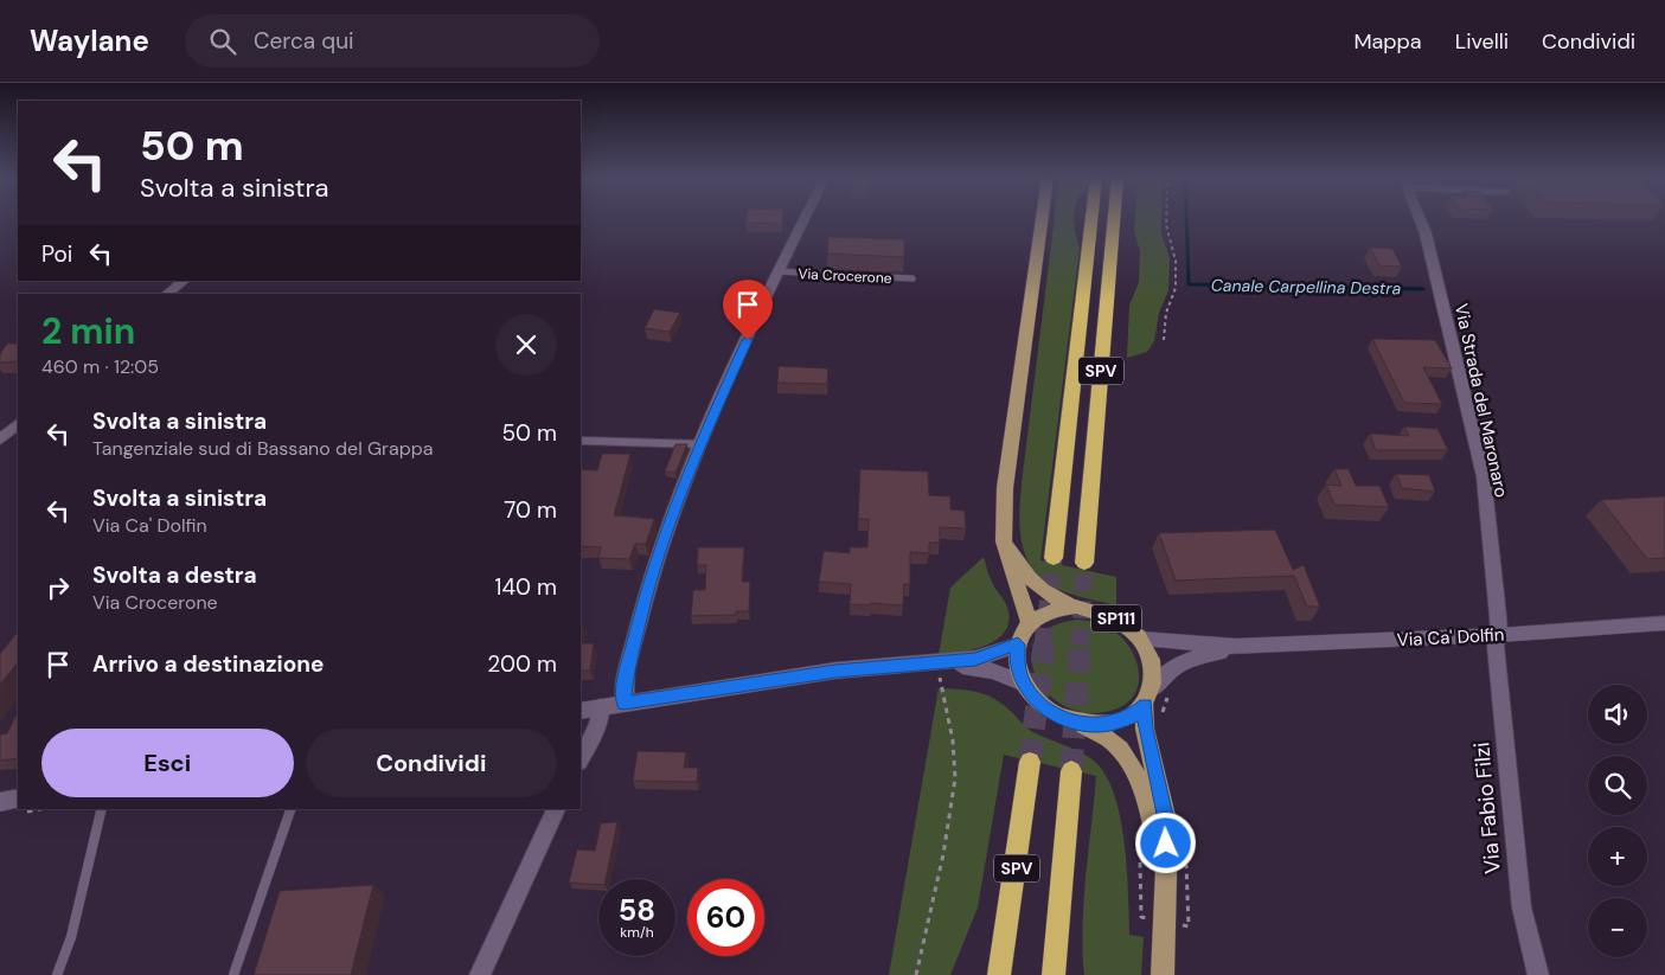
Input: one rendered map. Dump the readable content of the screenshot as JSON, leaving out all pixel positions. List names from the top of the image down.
{
  "streets": {
    "highway": ["SPV"],
    "main road": ["SP111"],
    "street": [
      "Via Crocerone",
      "Via Strada del Maronaro",
      "Via Ca' Dolfin",
      "Via Fabio Filzi"
    ]
  },
  "crossings": [
    ["Via Strada del Maronaro", "Via Ca' Dolfin"],
    ["Via Strada del Maronaro", "Via Fabio Filzi"],
    ["SP111", "Via Ca' Dolfin"],
    ["Via Ca' Dolfin", "Via Fabio Filzi"]
  ],
  "water": ["Canale Carpellina Destra"],
  "page": {
    "header": "Waylane",
    "search": "Cerca qui",
    "nav": ["Mappa", "Livelli", "Condividi"],
    "turn": ["50 m", "Svolta a sinistra"],
    "then": "Poi",
    "heading": ["2 min", "460 m · 12:05"],
    "list": [
      {
        "name": "Svolta a sinistra",
        "note": "Tangenziale sud di Bassano del Grappa",
        "value": "50 m"
      },
      {
        "name": "Svolta a sinistra",
        "note": "Via Ca' Dolfin",
        "value": "70 m"
      },
      {
        "name": "Svolta a destra",
        "note": "Via Crocerone",
        "value": "140 m"
      },
      {
        "name": "Arrivo a destinazione",
        "value": "200 m"
      }
    ],
    "map_buttons": ["+", "−"],
    "buttons": ["Esci", "Condividi"],
    "speed": "58 km/h",
    "limit": "60"
  }
}
